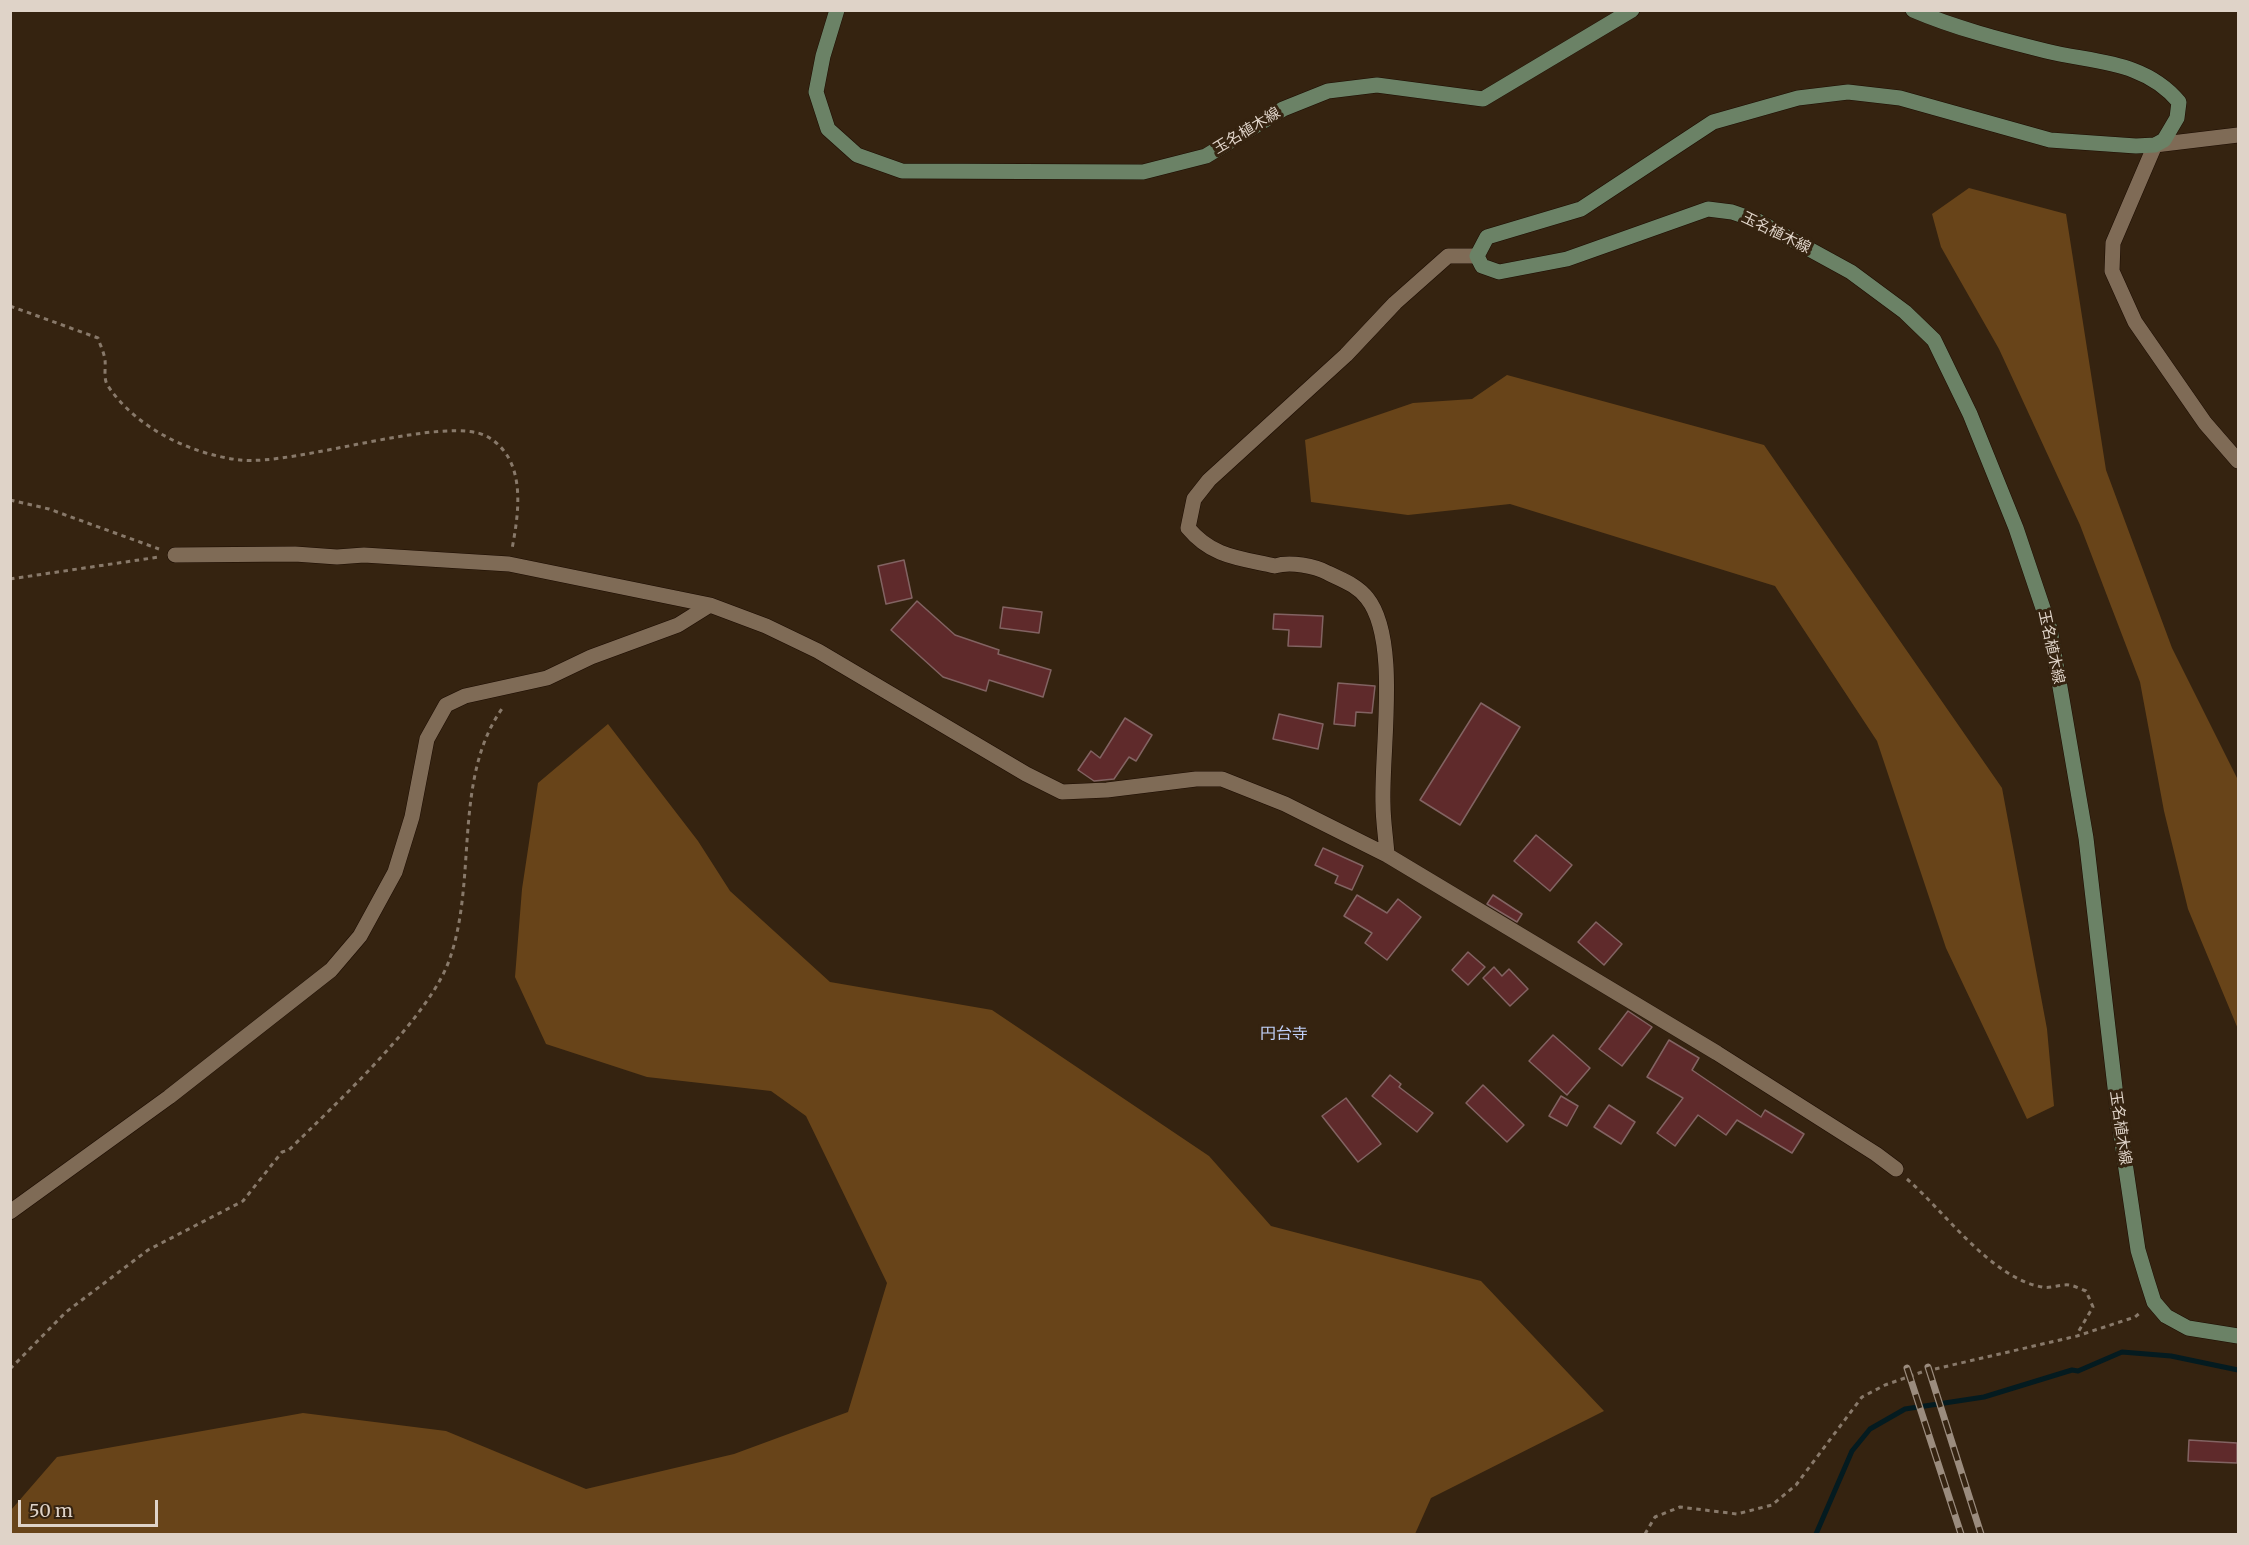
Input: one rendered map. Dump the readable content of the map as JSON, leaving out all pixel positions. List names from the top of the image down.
{
  "streets": {
    "main road": ["玉名植木線"]
  },
  "districts": ["円台寺"],
  "scale_bar": "50 m"
}
